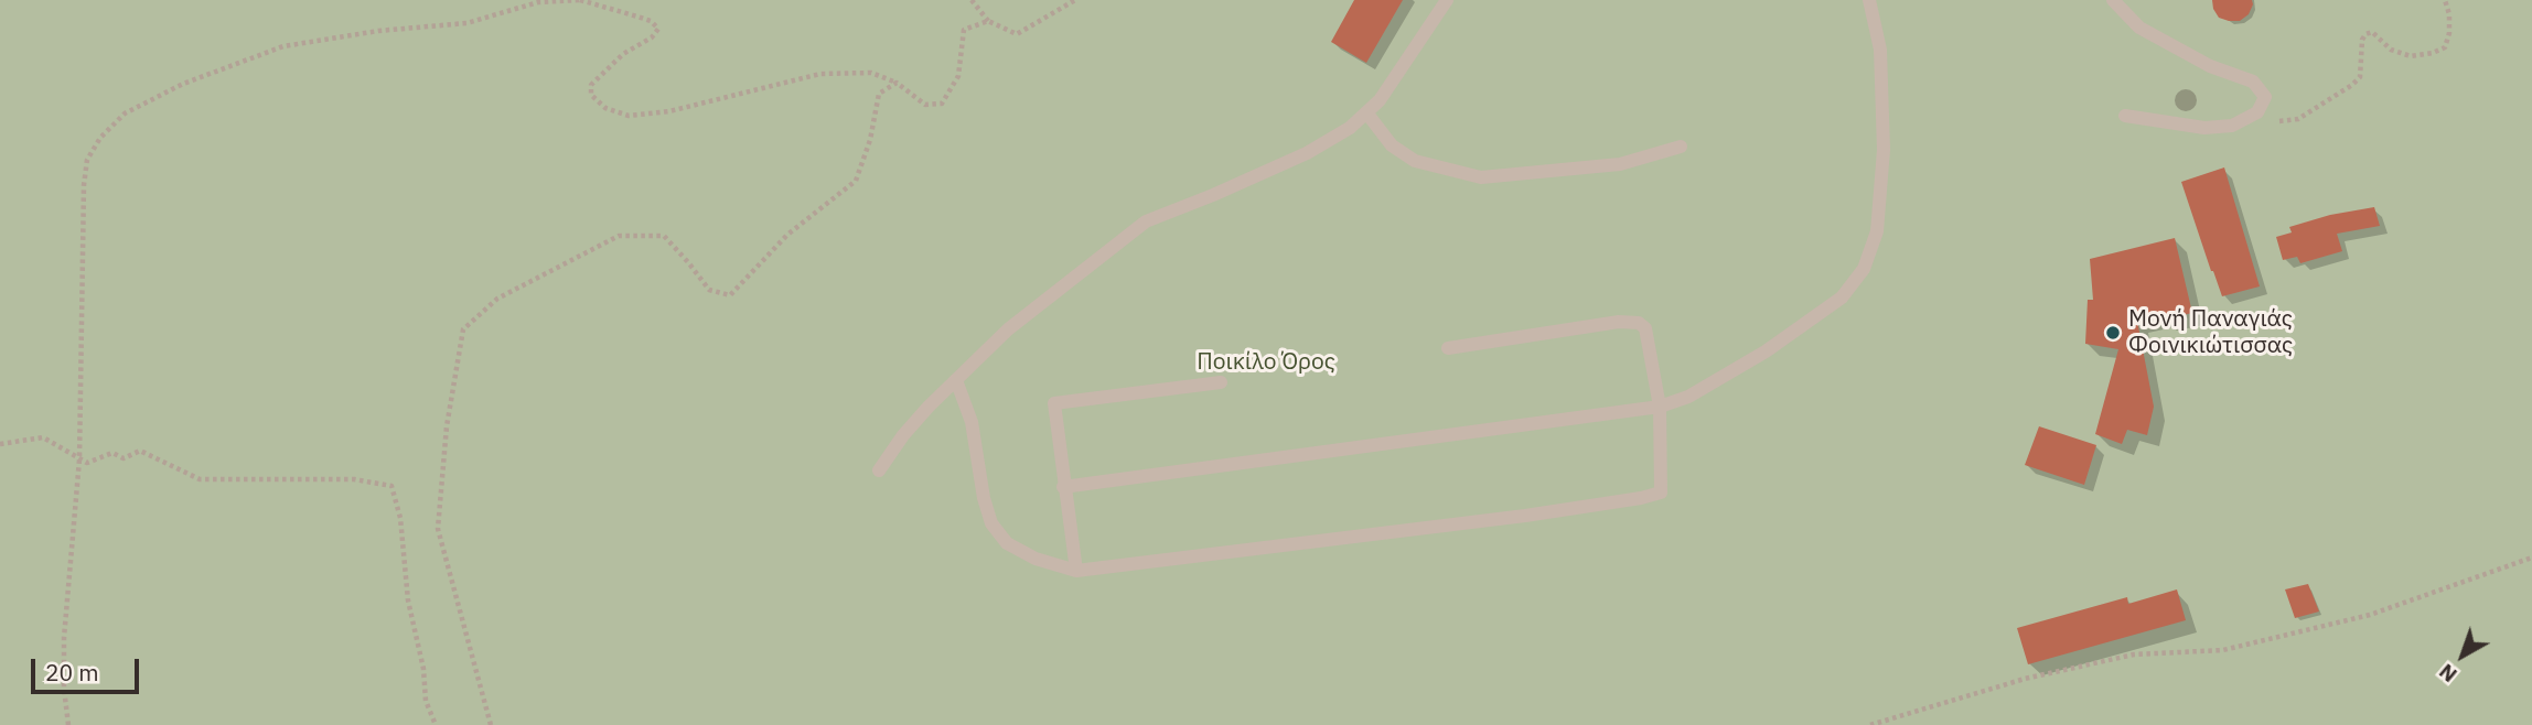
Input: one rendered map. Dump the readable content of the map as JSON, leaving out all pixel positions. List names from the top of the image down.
{
  "parks": ["Ποικίλο Όρος"],
  "places": ["Μονή Παναγιάς Φοινικιώτισσας"],
  "scale_bar": "20 m",
  "north": "bottom left"
}
